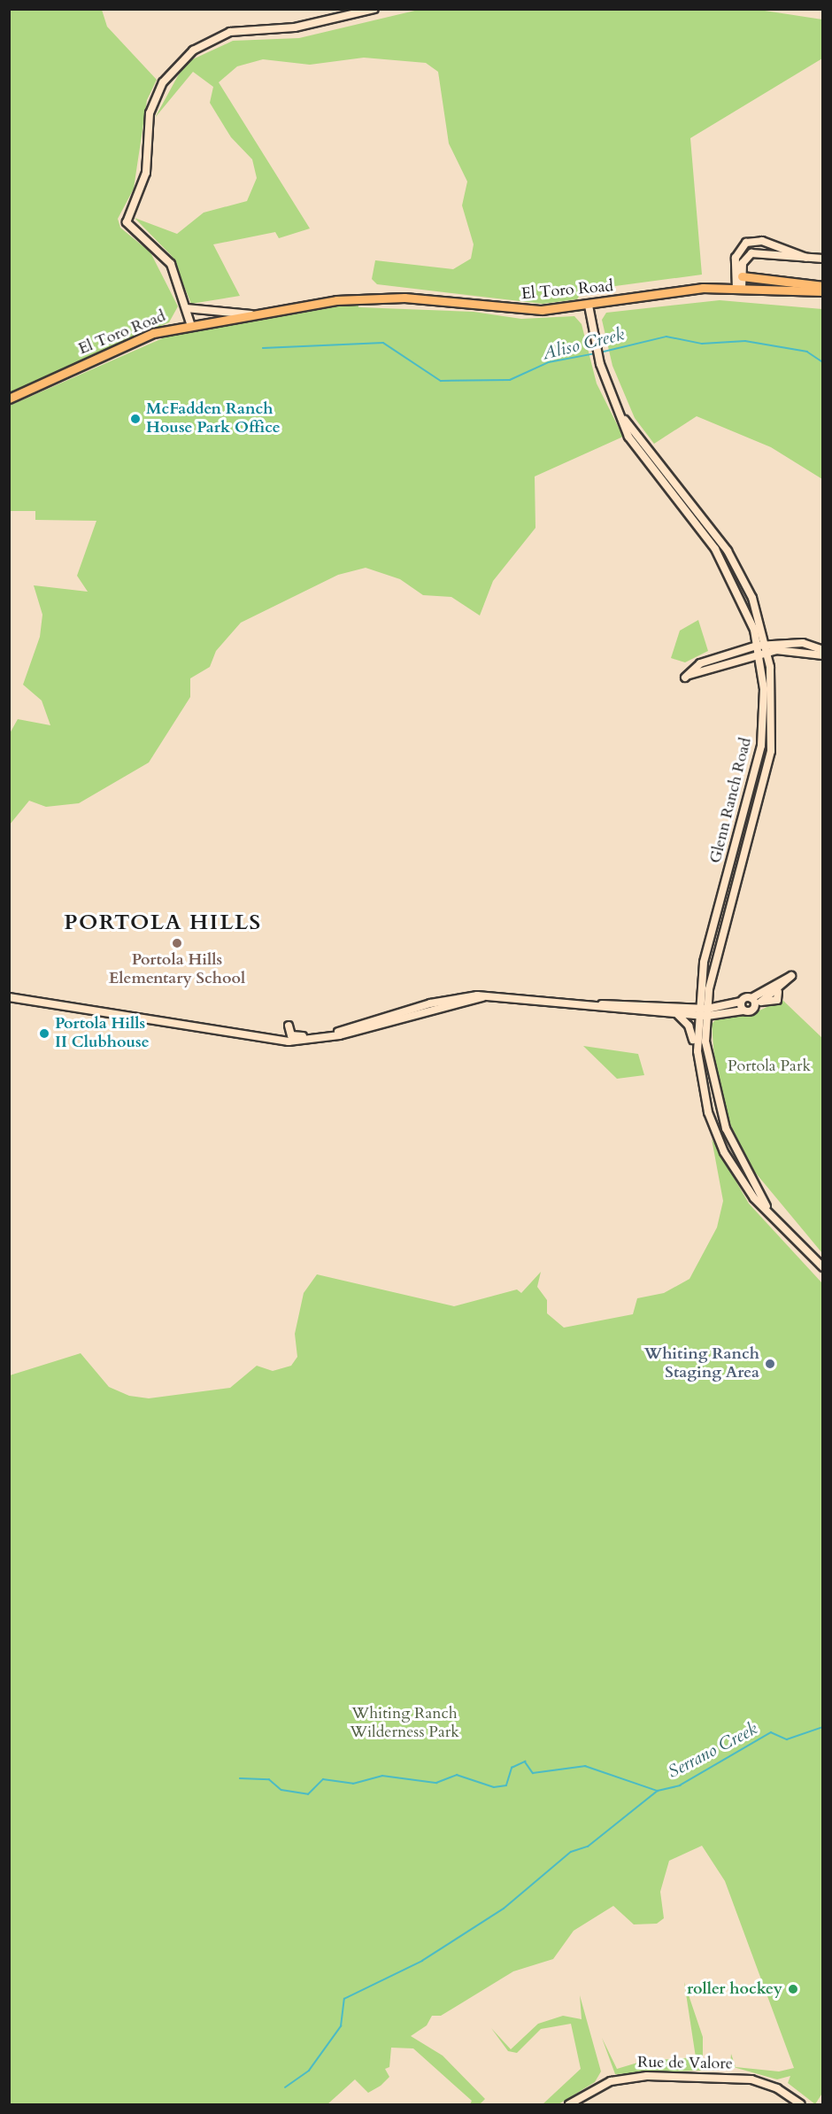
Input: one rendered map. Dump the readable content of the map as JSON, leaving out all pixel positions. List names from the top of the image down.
{
  "streets": {
    "main road": ["El Toro Road"],
    "street": ["Glenn Ranch Road", "Rue de Valore"]
  },
  "crossings": [
    ["El Toro Road", "Glenn Ranch Road"]
  ],
  "districts": ["PORTOLA HILLS"],
  "water": ["Aliso Creek", "Serrano Creek"],
  "parks": ["Portola Park", "Whiting Ranch Wilderness Park"],
  "places": [
    "McFadden Ranch House Park Office",
    "Portola Hills Elementary School",
    "Portola Hills II Clubhouse",
    "Whiting Ranch Staging Area",
    "roller hockey"
  ]
}
